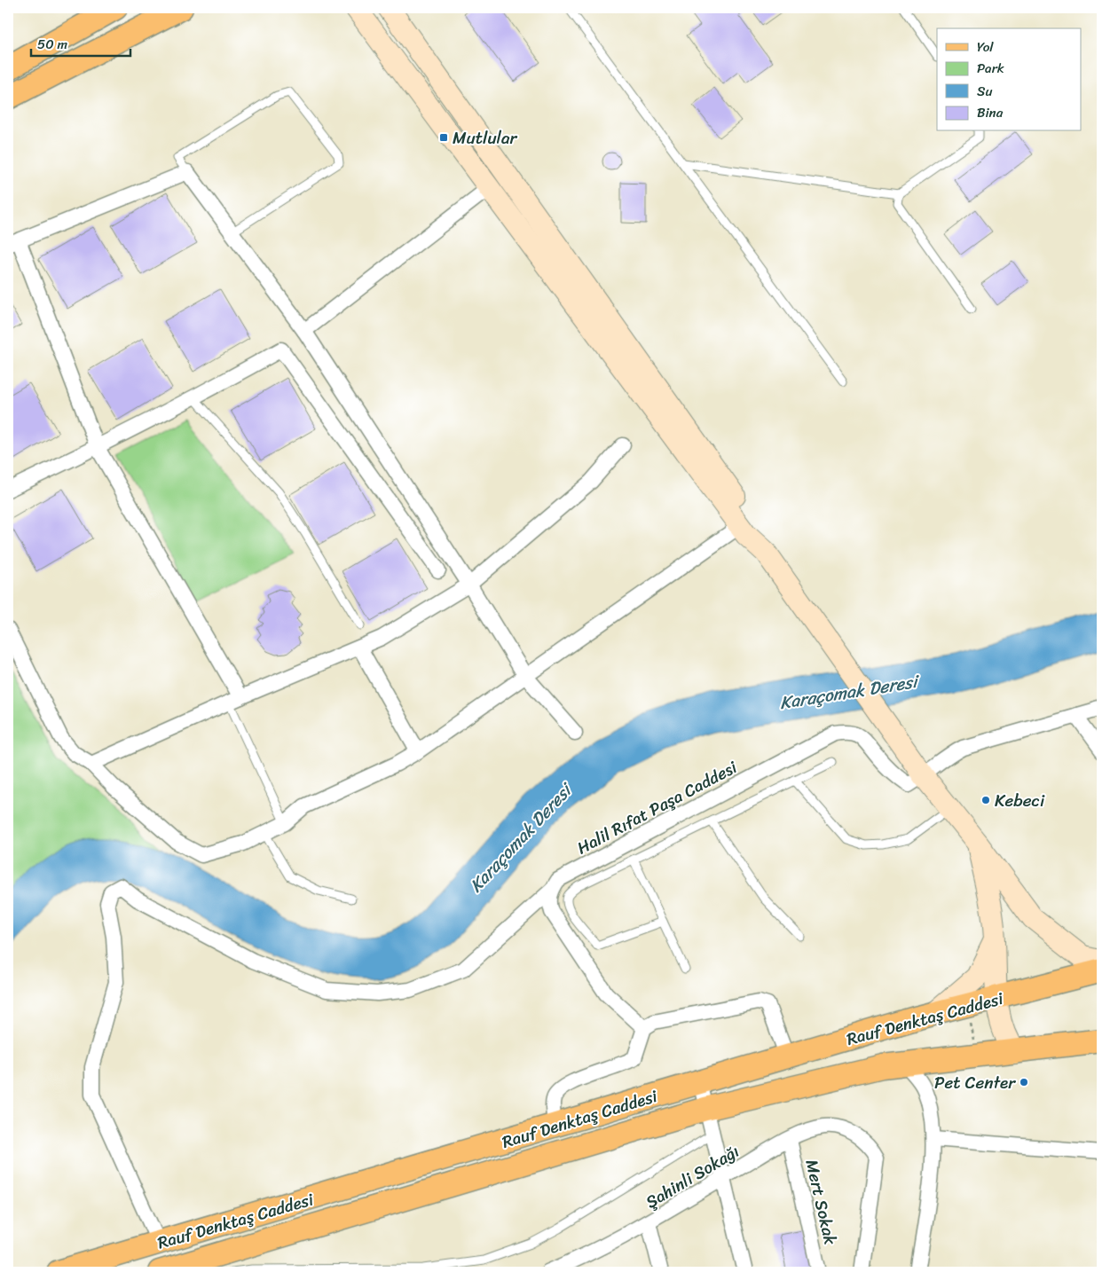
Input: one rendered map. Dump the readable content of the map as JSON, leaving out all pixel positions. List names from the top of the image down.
{
  "streets": {
    "main road": ["Rauf Denktaş Caddesi"],
    "street": ["Halil Rıfat Paşa Caddesi", "Şahinli Sokağı", "Mert Sokak"]
  },
  "crossings": [
    ["Şahinli Sokağı", "Mert Sokak"]
  ],
  "water": ["Karaçomak Deresi"],
  "places": {
    "transit": ["Mutlular"],
    "other": ["Kebeci", "Pet Center"]
  },
  "legend": [
    "Yol",
    "Park",
    "Su",
    "Bina"
  ],
  "scale_bar": "50 m"
}
